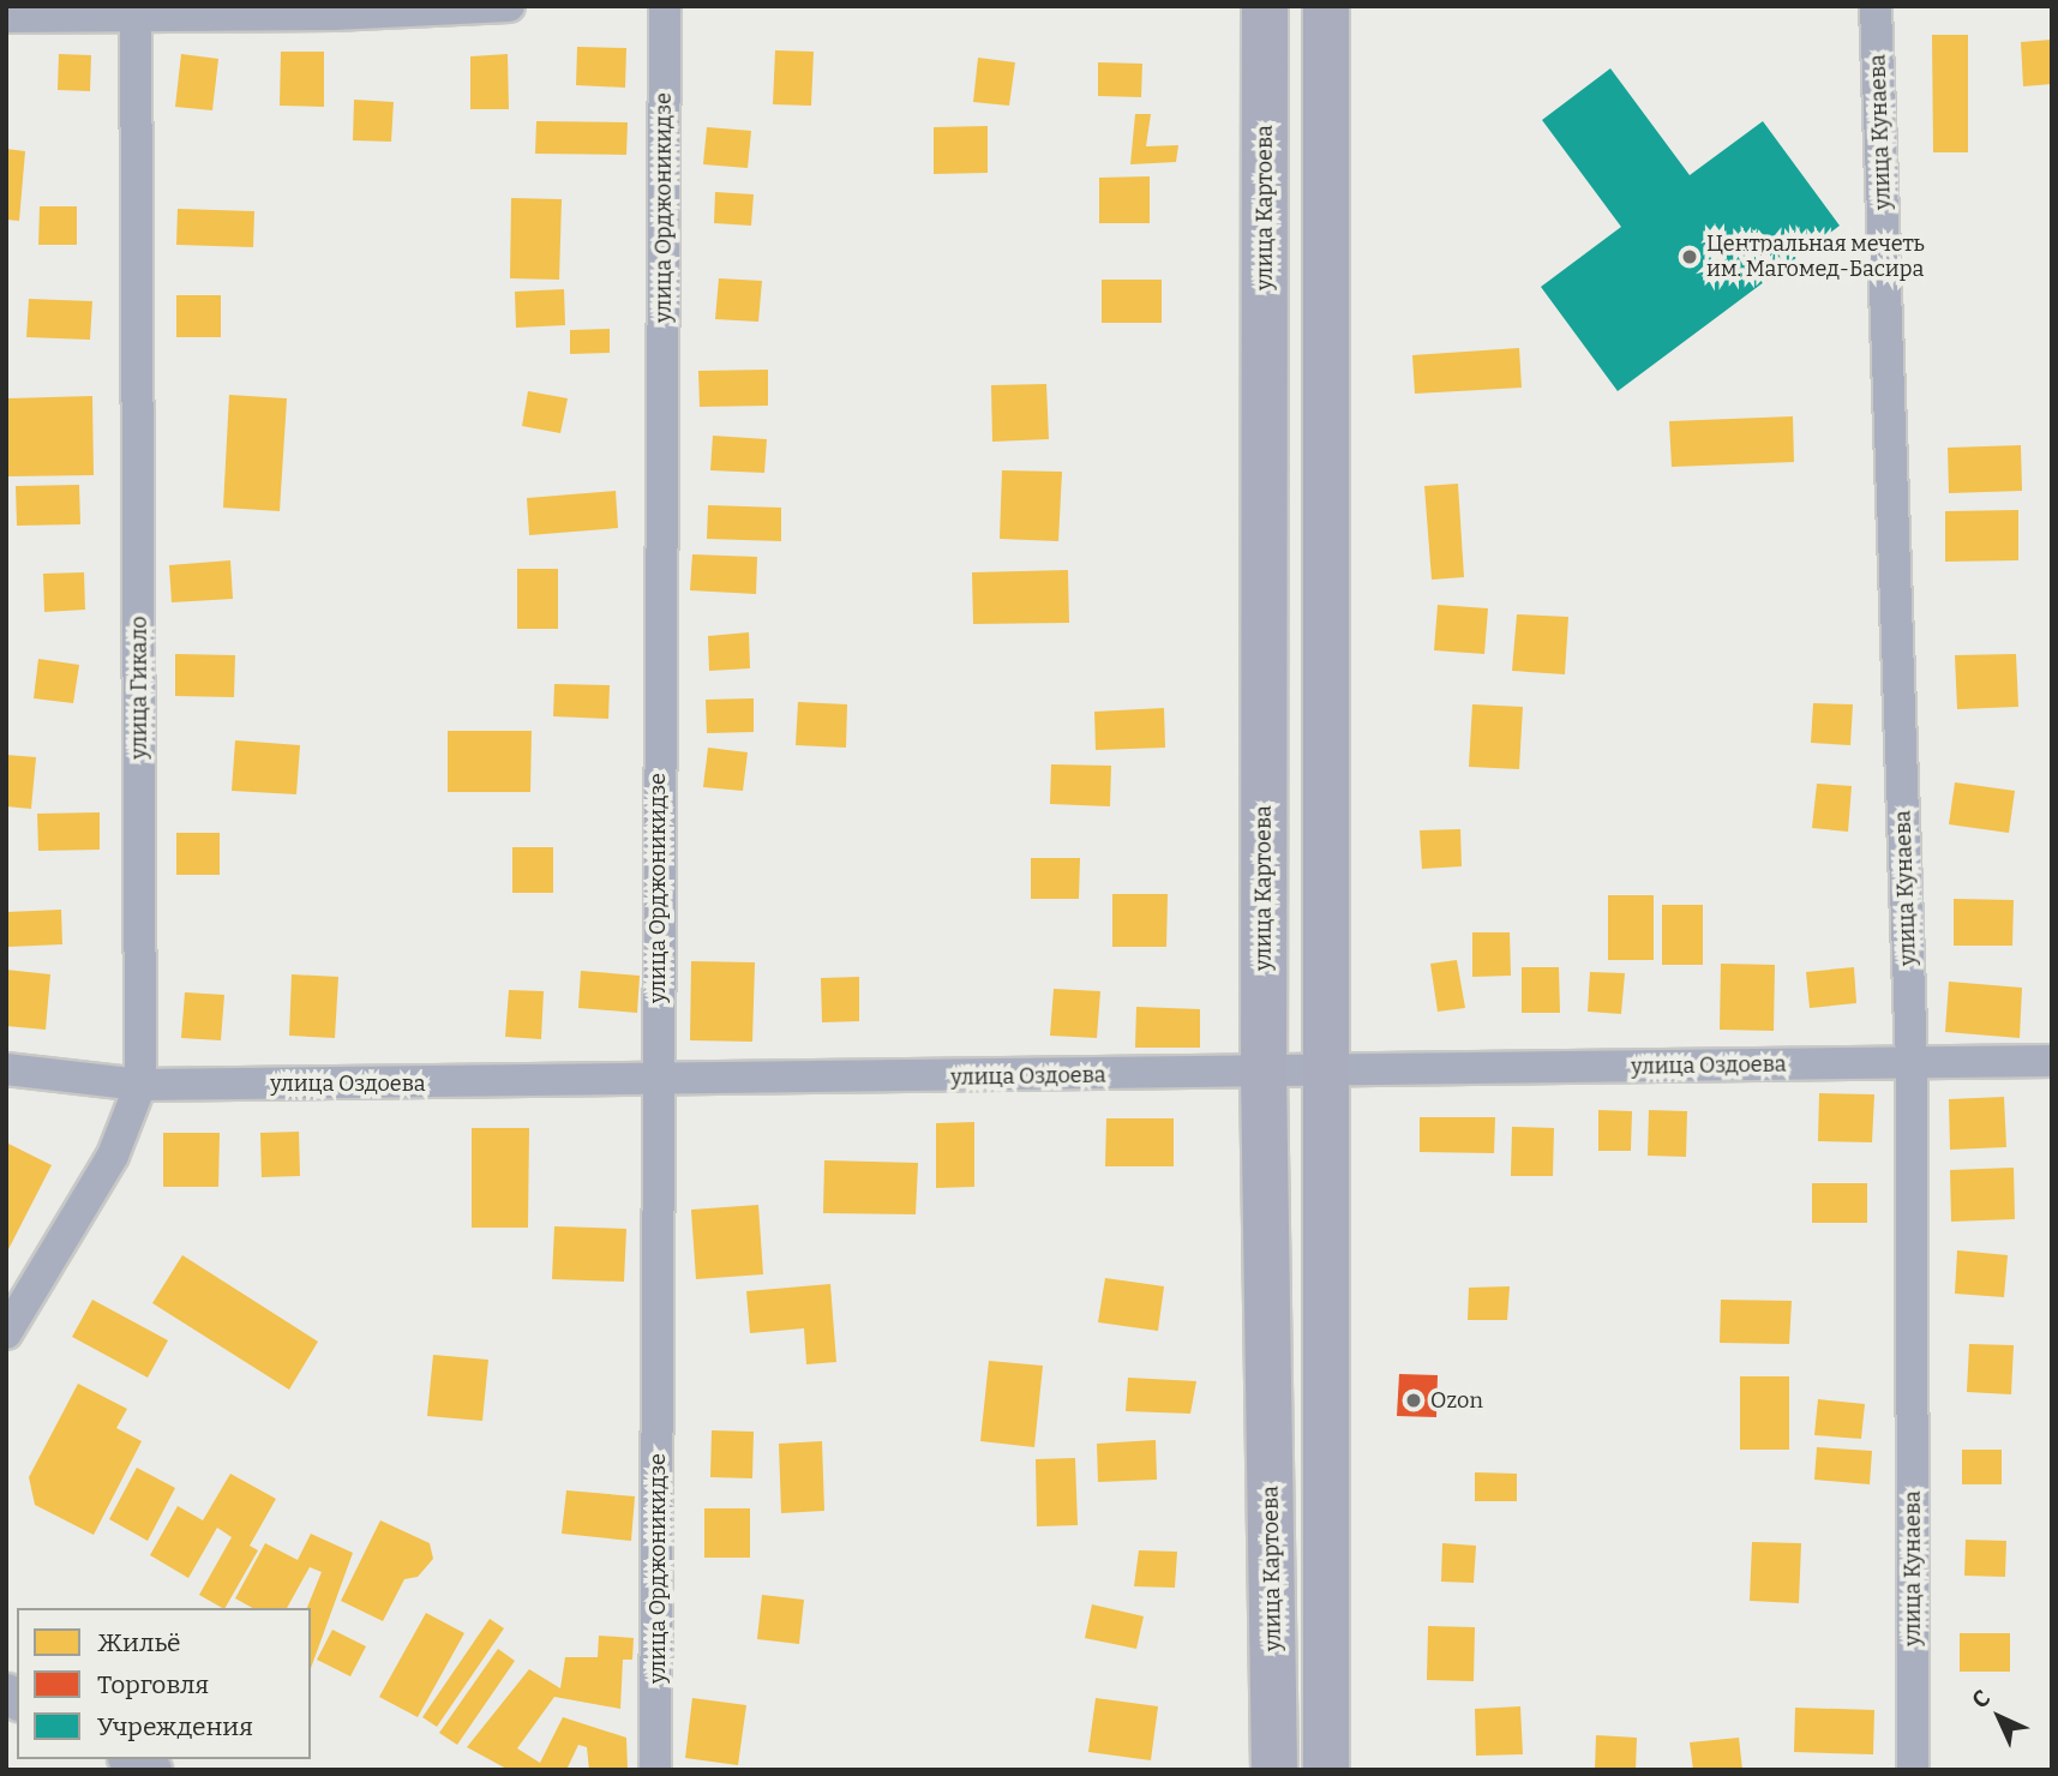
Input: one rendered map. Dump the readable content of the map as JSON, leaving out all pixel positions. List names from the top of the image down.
{
  "streets": {
    "main road": ["улица Картоева"],
    "street": [
      "улица Кунаева",
      "улица Орджоникидзе",
      "улица Гикало",
      "улица Оздоева"
    ]
  },
  "crossings": [
    ["улица Кунаева", "улица Оздоева"],
    ["улица Орджоникидзе", "улица Оздоева"],
    ["улица Картоева", "улица Оздоева"],
    ["улица Гикало", "улица Оздоева"]
  ],
  "places": ["Центральная мечеть им. Магомед-Басира", "Ozon"],
  "legend": ["Жильё", "Торговля", "Учреждения"],
  "north": "top left"
}
